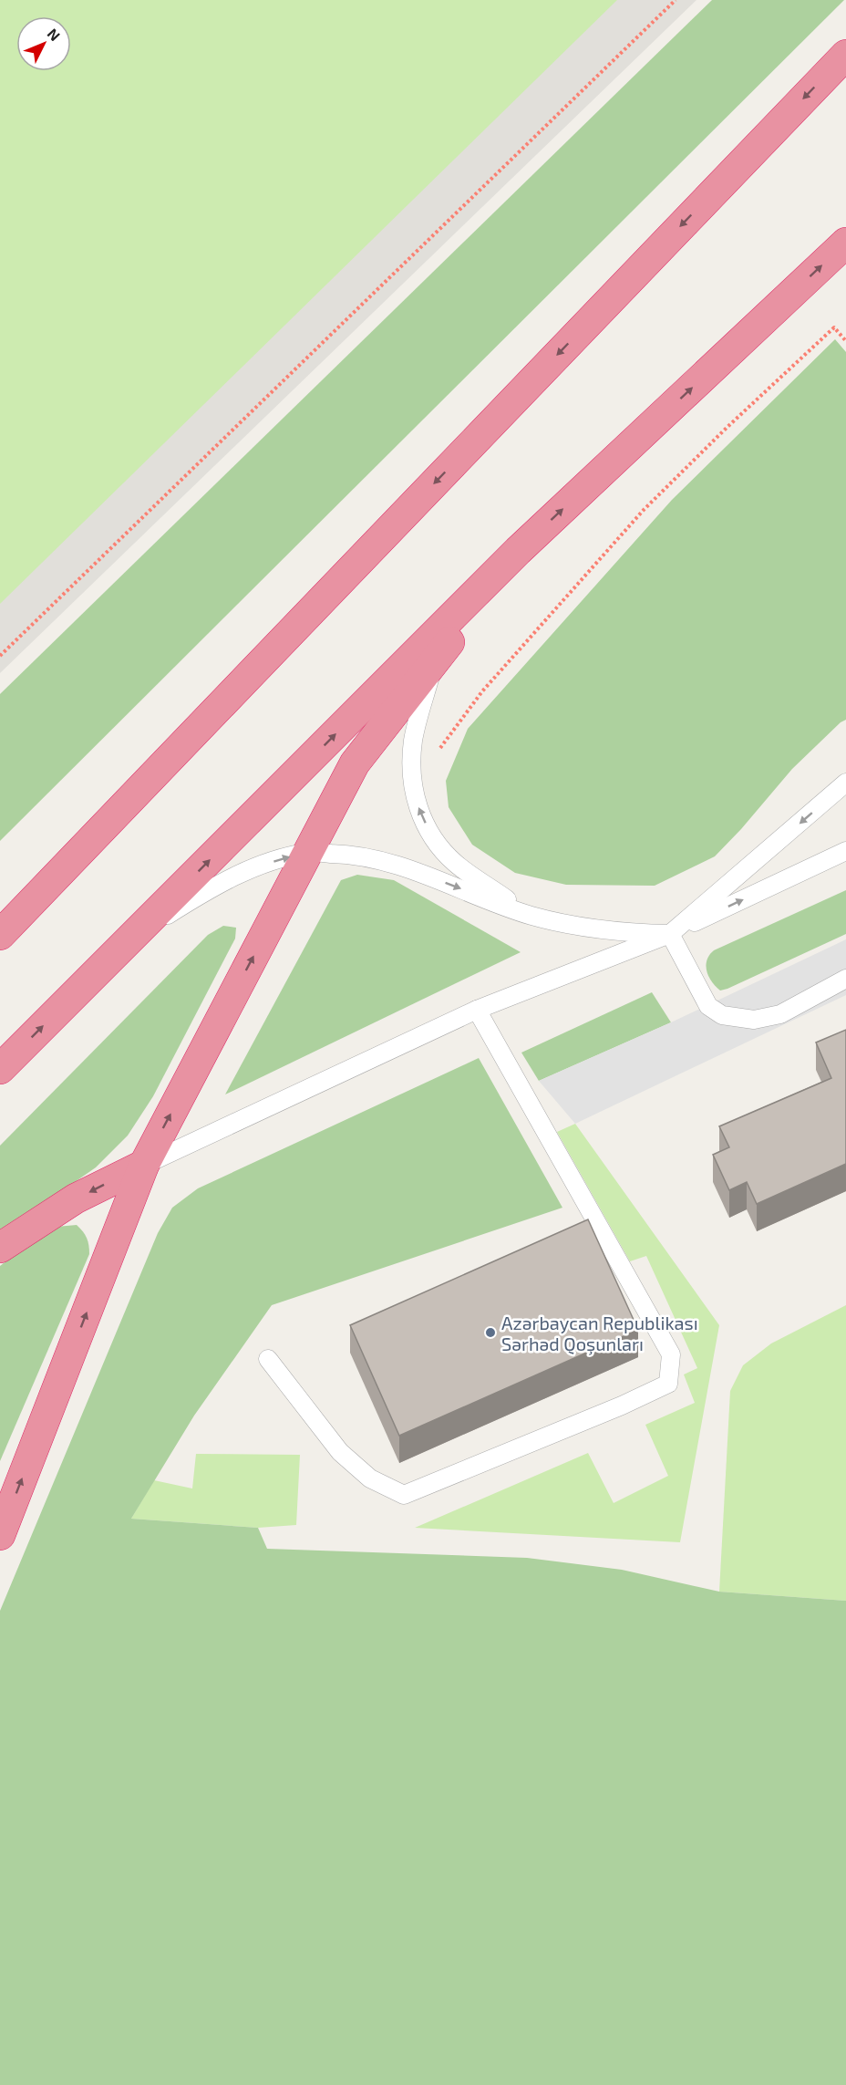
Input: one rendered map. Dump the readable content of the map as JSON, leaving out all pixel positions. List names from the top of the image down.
{
  "places": ["Azərbaycan Republikası Sərhəd Qoşunları"],
  "north": "top right"
}
